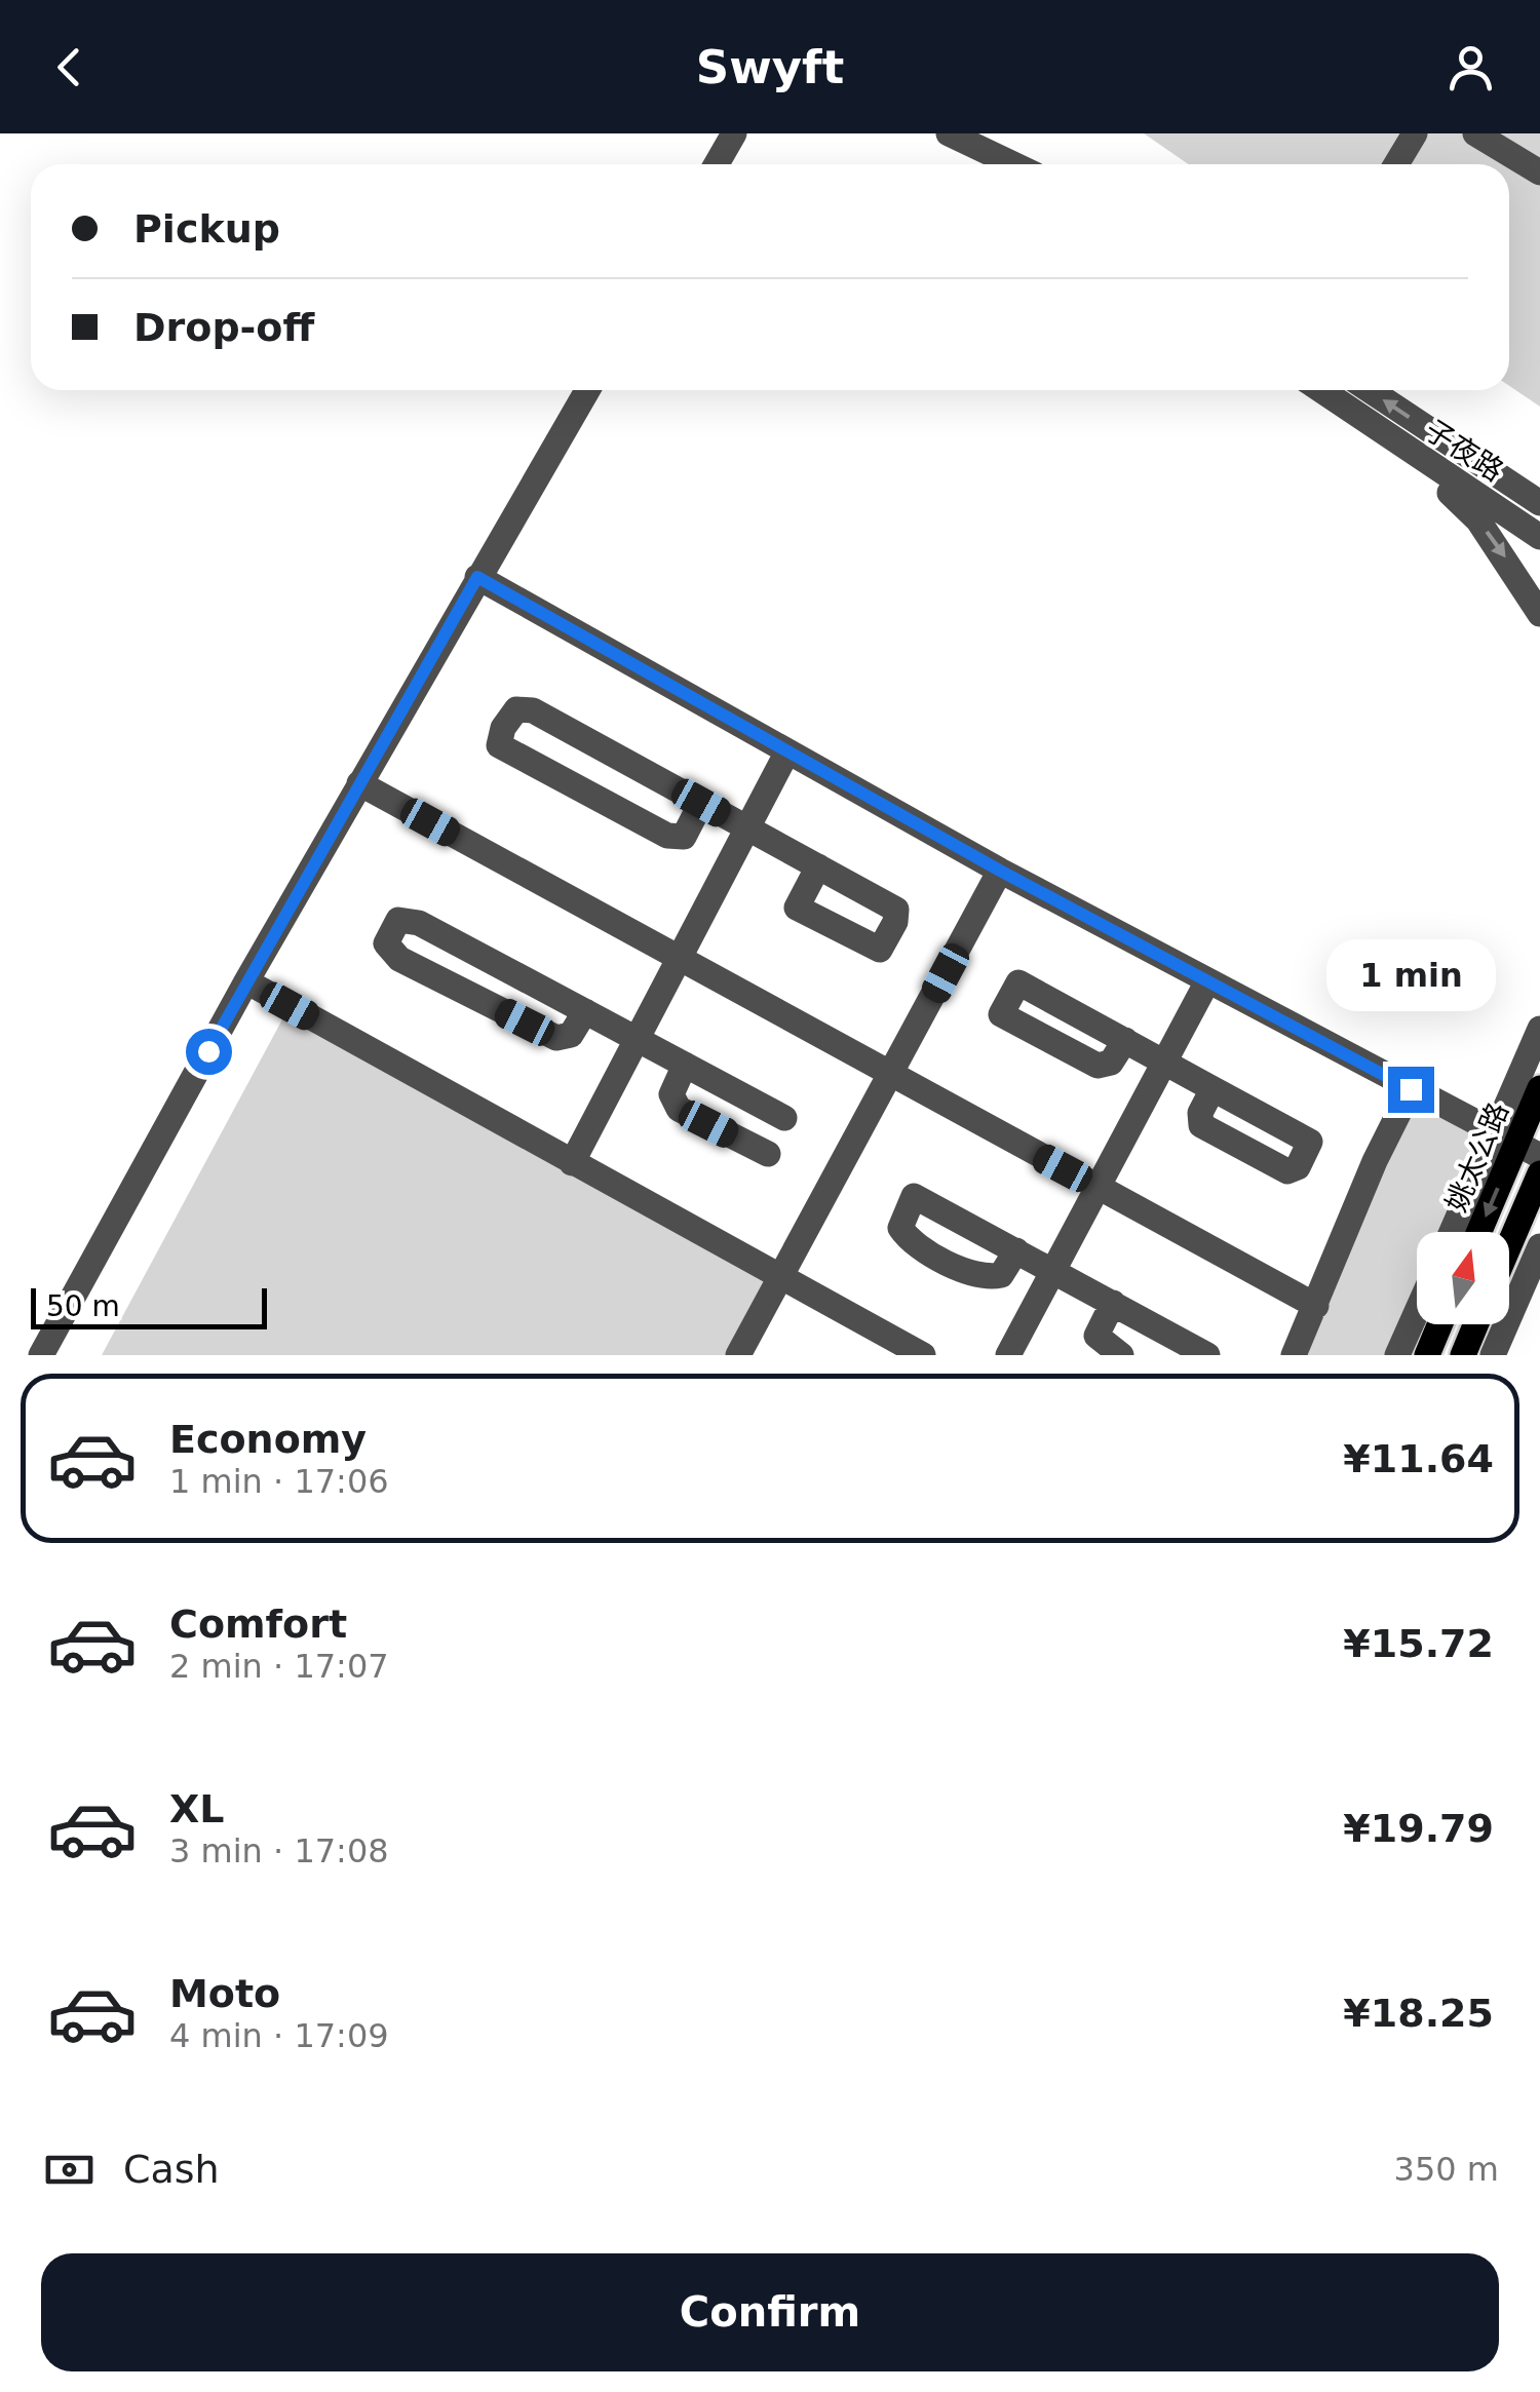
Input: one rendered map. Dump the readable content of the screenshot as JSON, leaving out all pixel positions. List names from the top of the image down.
{
  "streets": {
    "main road": ["姚太公路"],
    "street": ["子夜路"]
  },
  "scale_bar": "50 m",
  "north": "top",
  "page": {
    "header": "Swyft",
    "banner": ["Pickup", "Drop-off"],
    "bubble": "1 min",
    "scale": "50 m",
    "list": [
      {
        "name": "Economy",
        "note": "1 min · 17:06",
        "value": "¥11.64"
      },
      {
        "name": "Comfort",
        "note": "2 min · 17:07",
        "value": "¥15.72"
      },
      {
        "name": "XL",
        "note": "3 min · 17:08",
        "value": "¥19.79"
      },
      {
        "name": "Moto",
        "note": "4 min · 17:09",
        "value": "¥18.25"
      }
    ],
    "pay": ["Cash", "350 m"],
    "buttons": "Confirm"
  }
}
